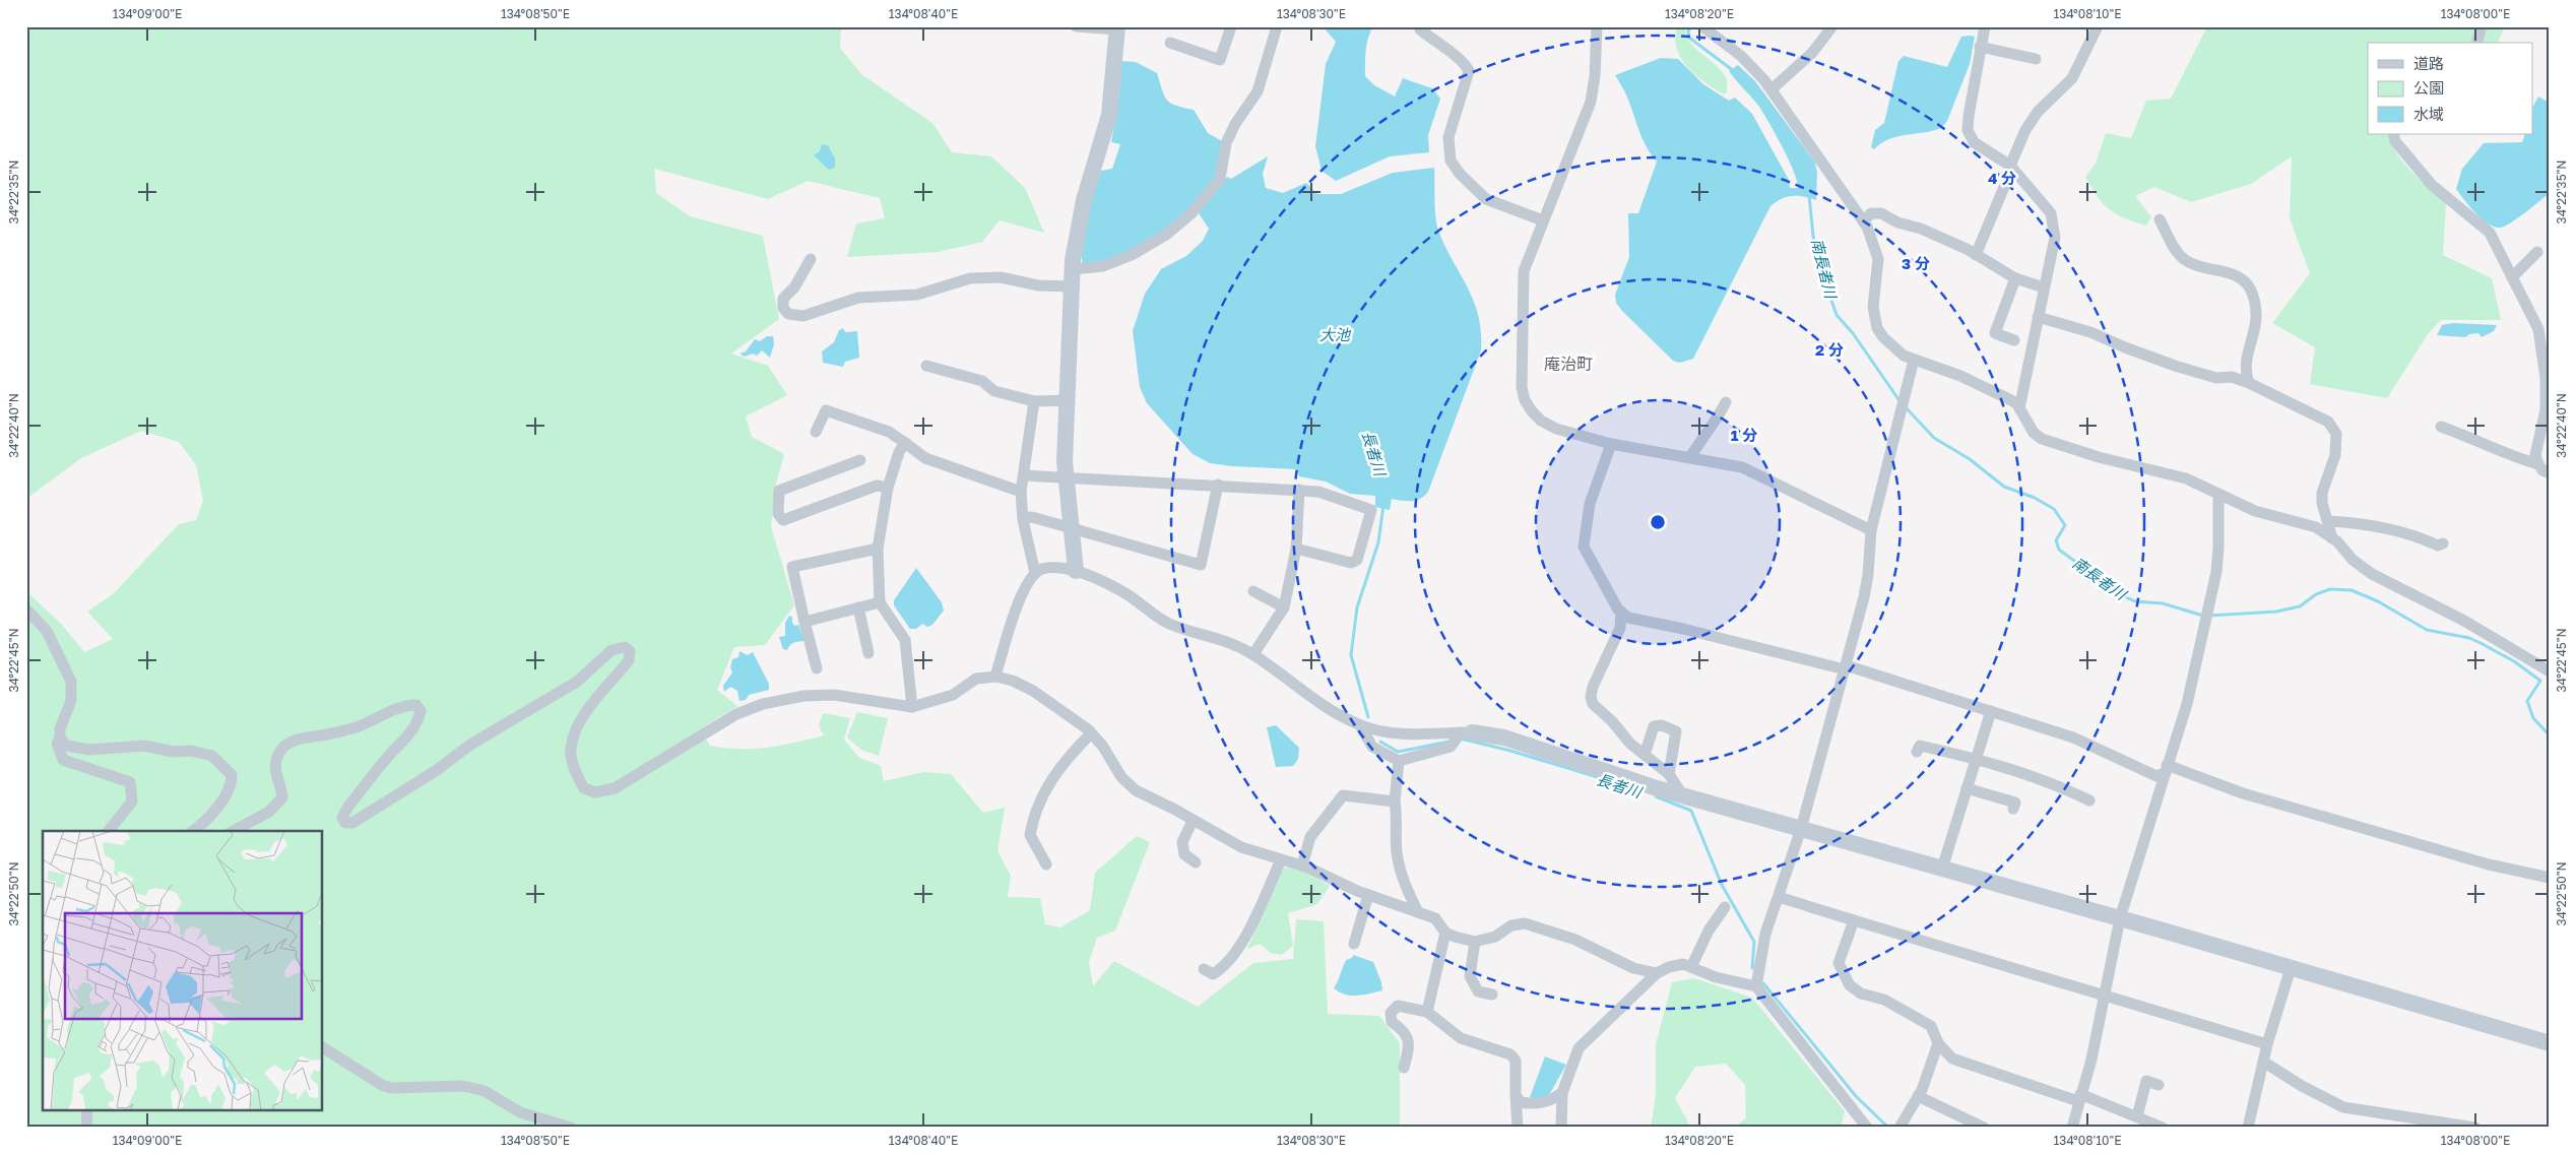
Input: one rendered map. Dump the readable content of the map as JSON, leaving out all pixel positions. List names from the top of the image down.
{
  "districts": ["庵治町"],
  "water": ["南長者川", "大池", "長者川"],
  "legend": ["道路", "公園", "水域"],
  "coordinates": [
    "134°09'00\"E",
    "134°08'50\"E",
    "134°08'40\"E",
    "134°08'30\"E",
    "134°08'20\"E",
    "134°08'10\"E",
    "134°08'00\"E",
    "34°22'35\"N",
    "34°22'40\"N",
    "34°22'45\"N",
    "34°22'50\"N"
  ],
  "rings": [
    "4 分",
    "3 分",
    "2 分",
    "1 分"
  ]
}
